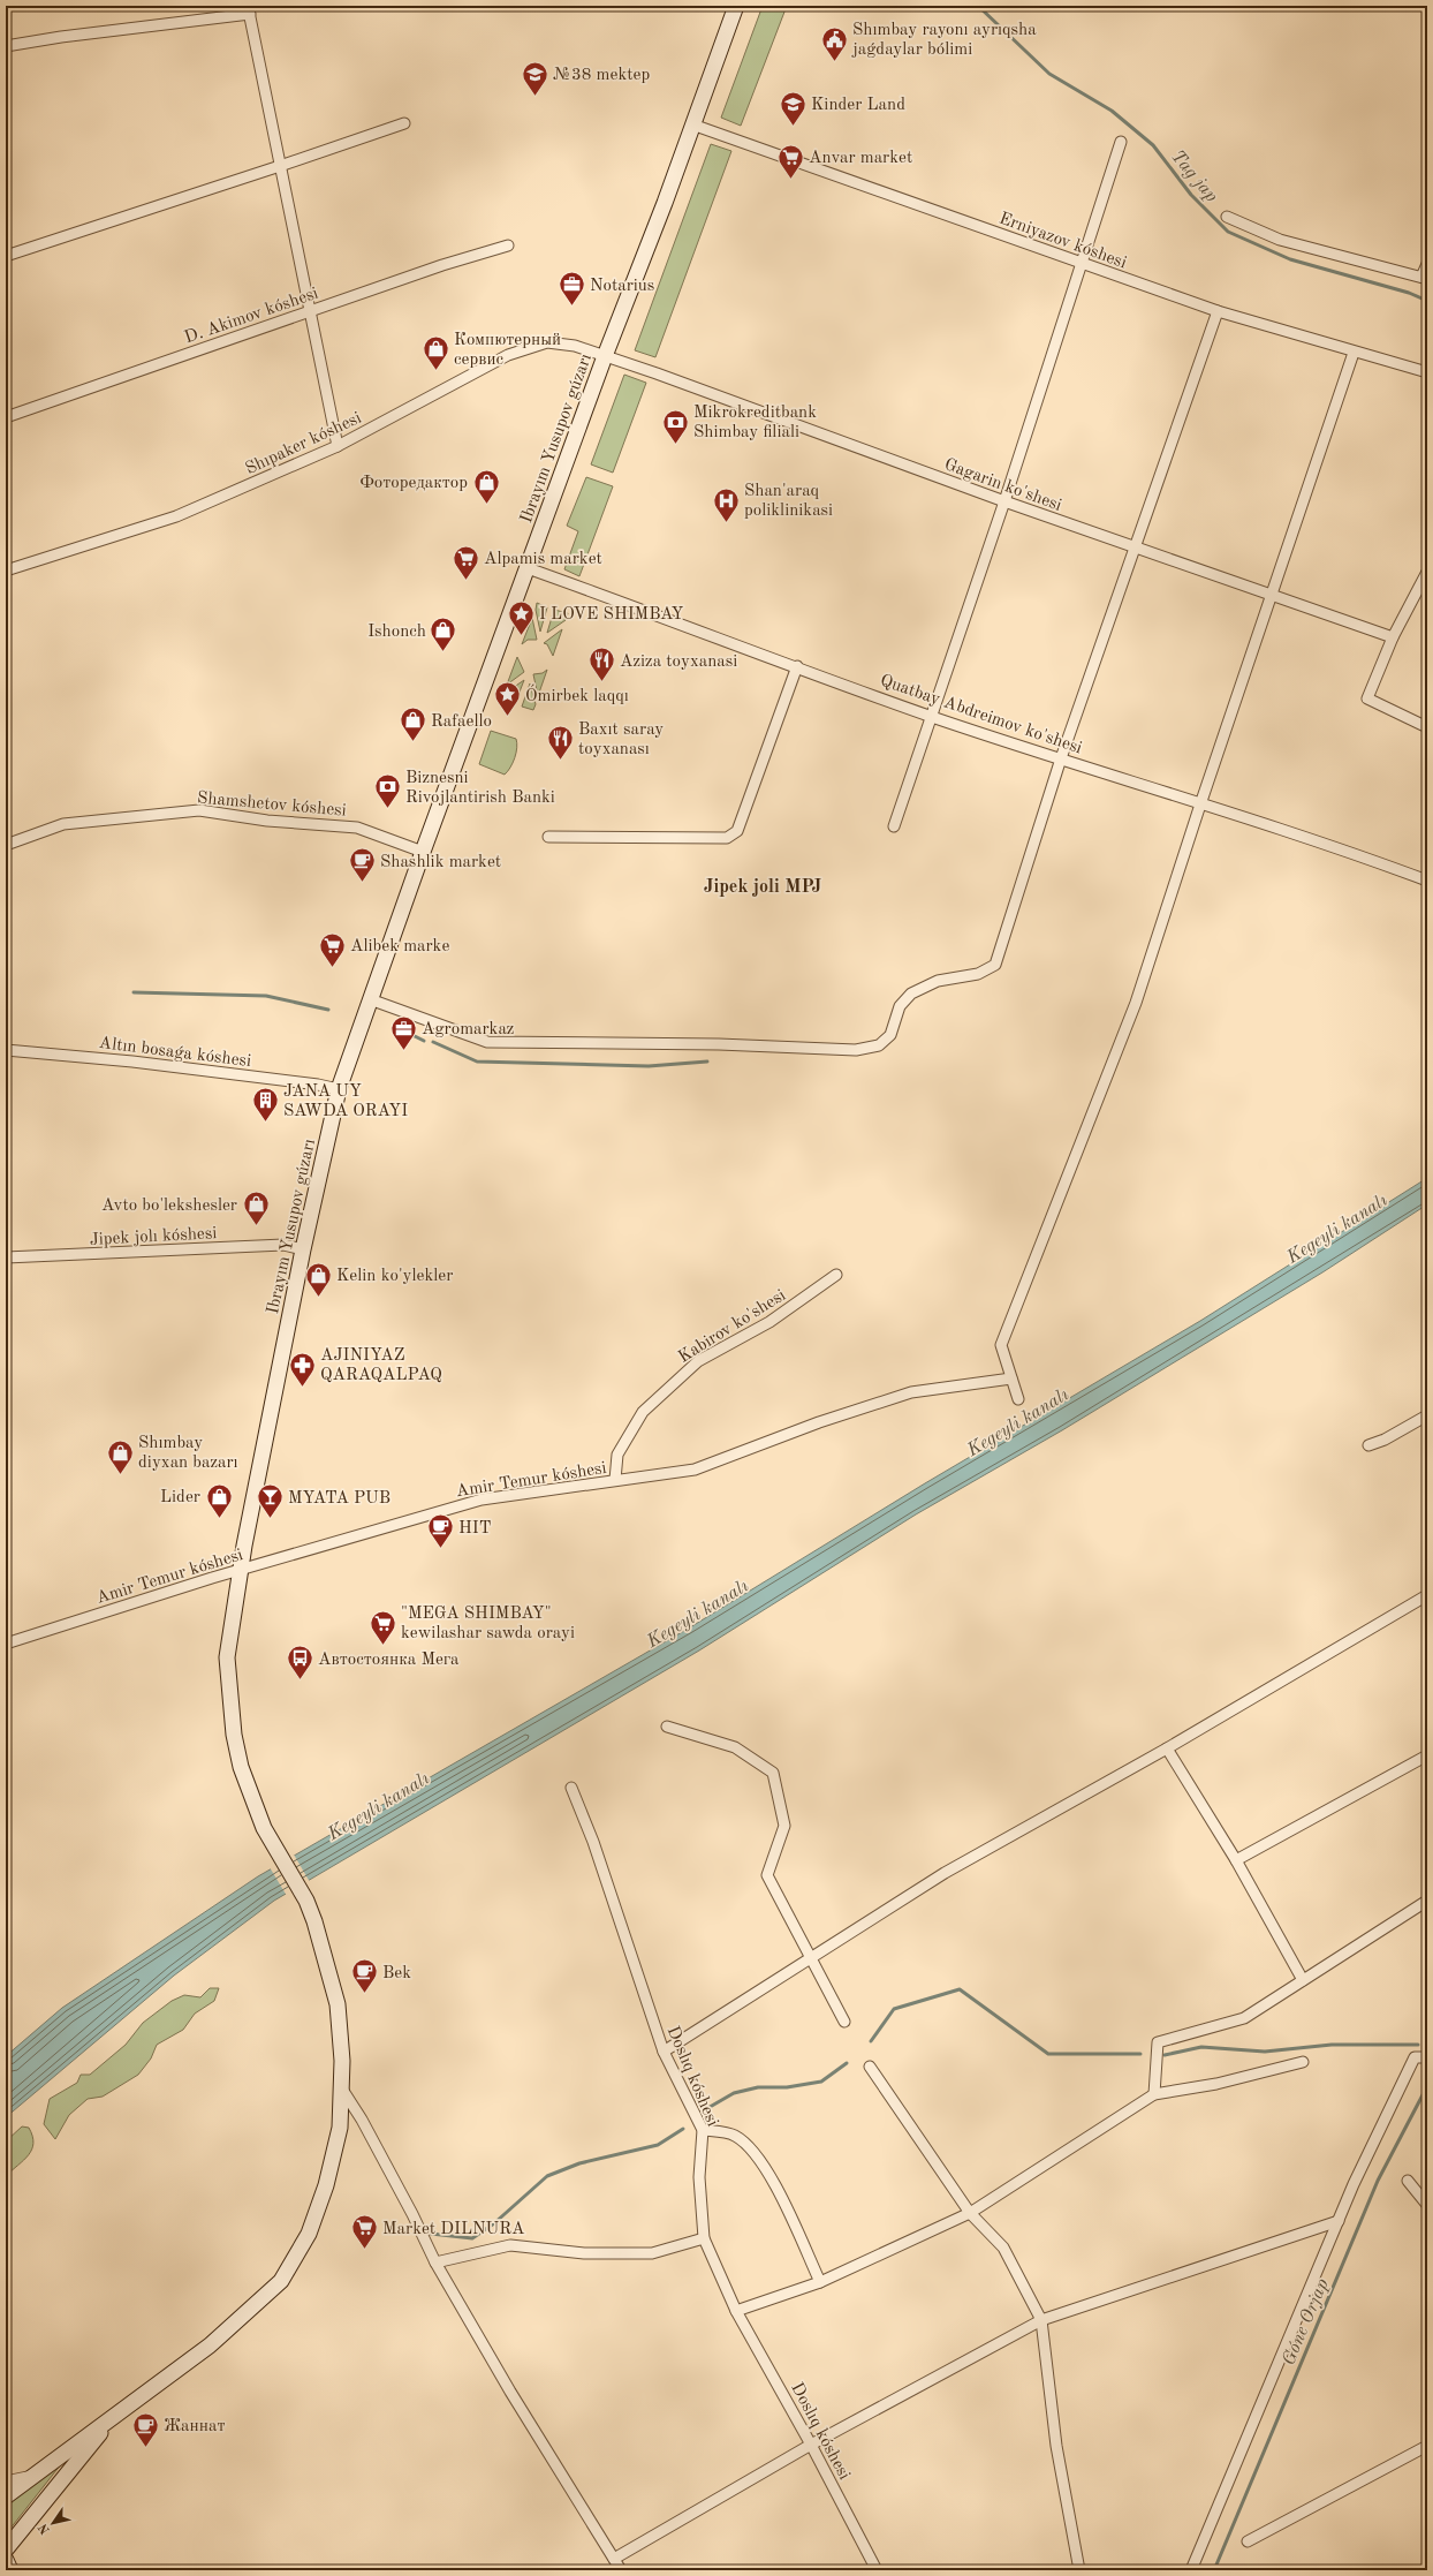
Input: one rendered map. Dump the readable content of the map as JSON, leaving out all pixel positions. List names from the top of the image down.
{
  "streets": {
    "main road": ["Ibrayım Yusupov gúzarı"],
    "street": [
      "Erniyazov kóshesi",
      "D. Akimov kóshesi",
      "Shıpaker kóshesi",
      "Gagarin ko'shesi",
      "Quatbay Abdreimov ko'shesi",
      "Shamshetov kóshesi",
      "Altın bosaǵa kóshesi",
      "Jipek jolı kóshesi",
      "Kabirov ko'shesi",
      "Amir Temur kóshesi",
      "Doslıq kóshesi"
    ]
  },
  "crossings": [
    ["Erniyazov kóshesi", "Ibrayım Yusupov gúzarı"],
    ["Ibrayım Yusupov gúzarı", "Shıpaker kóshesi"],
    ["Ibrayım Yusupov gúzarı", "Gagarin ko'shesi"],
    ["Ibrayım Yusupov gúzarı", "Quatbay Abdreimov ko'shesi"],
    ["Ibrayım Yusupov gúzarı", "Shamshetov kóshesi"],
    ["Ibrayım Yusupov gúzarı", "Altın bosaǵa kóshesi"],
    ["Ibrayım Yusupov gúzarı", "Jipek jolı kóshesi"],
    ["Ibrayım Yusupov gúzarı", "Amir Temur kóshesi"],
    ["Shıpaker kóshesi", "Gagarin ko'shesi"],
    ["Kabirov ko'shesi", "Amir Temur kóshesi"]
  ],
  "districts": ["Jipek joli MPJ"],
  "water": ["Tag jap", "Kegeyli kanalı", "Góne Orjap"],
  "places": {
    "public building": ["Shımbay rayonı ayrıqsha jaǵdaylar bólimi"],
    "school or university": ["№38 mektep", "Kinder Land"],
    "supermarket": [
      "Anvar market",
      "Alpamis market",
      "Alibek marke",
      "\"MEGA SHIMBAY\" kewilashar sawda orayi",
      "Market DILNURA"
    ],
    "office": ["Notarius", "Agromarkaz"],
    "shop": [
      "Компютерный сервис",
      "Фоторедактор",
      "Ishonch",
      "Rafaello",
      "Avto bo'lekshesler",
      "Kelin ko'ylekler",
      "Shımbay diyxan bazarı",
      "Lider"
    ],
    "bank": ["Mikrokreditbank Shimbay filiali", "Biznesni Rivojlantirish Banki"],
    "hospital": ["Shan'araq poliklinikasi"],
    "place": ["I LOVE SHIMBAY", "Ómirbek laqqı"],
    "restaurant": ["Aziza toyxanasi", "Baxıt saray toyxanası"],
    "cafe": [
      "Shashlik market",
      "HIT",
      "Bek",
      "Жаннат"
    ],
    "building": ["JANA UY SAWDA ORAYI"],
    "pharmacy": ["AJINIYAZ QARAQALPAQ"],
    "bar": ["MYATA PUB"],
    "bus stop": ["Автостоянка Мега"]
  },
  "north": "bottom left"
}
